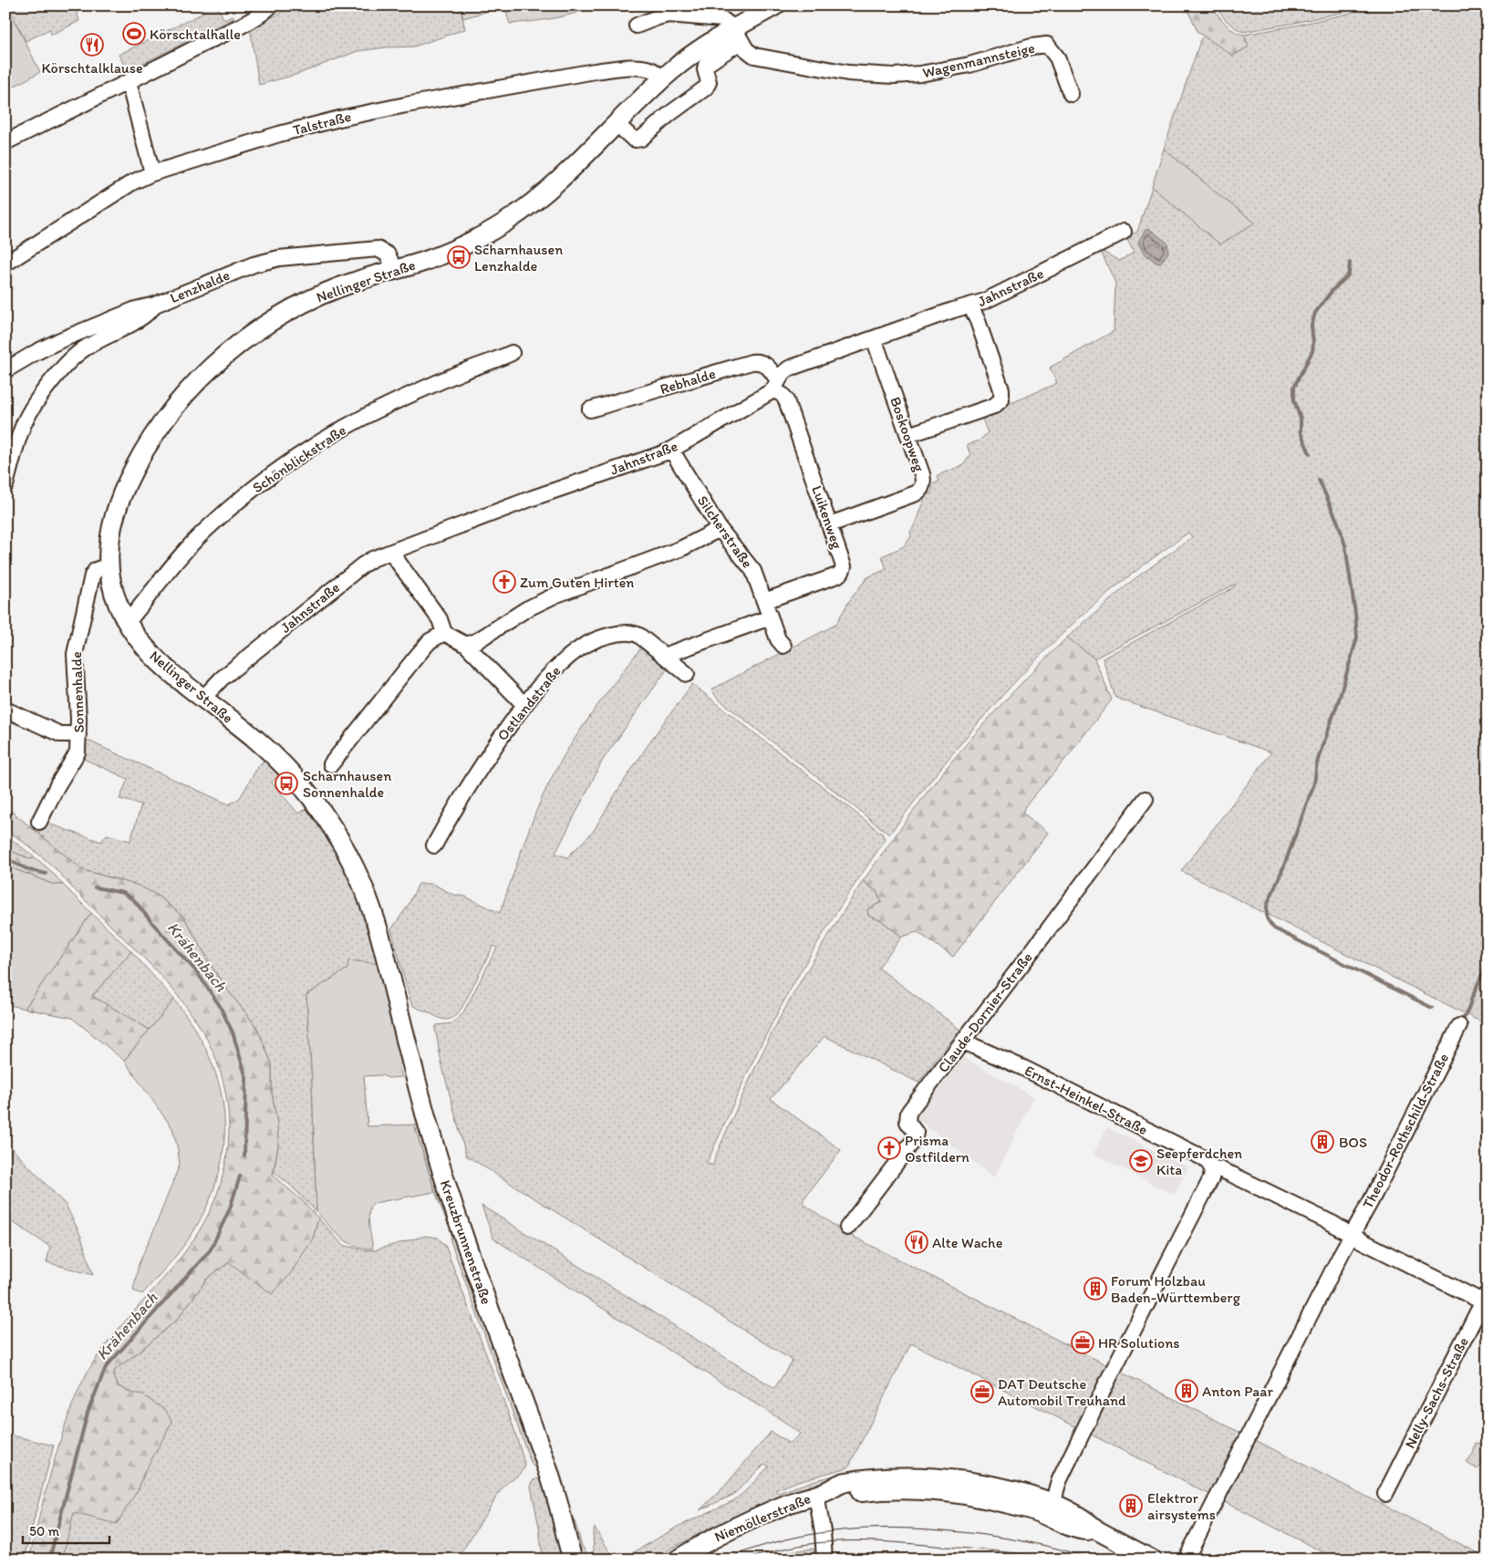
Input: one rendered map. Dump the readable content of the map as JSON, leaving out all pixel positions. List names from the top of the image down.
{
  "streets": {
    "main road": ["Nellinger Straße", "Kreuzbrunnenstraße", "Niemöllerstraße"],
    "street": [
      "Wagenmannsteige",
      "Talstraße",
      "Lenzhalde",
      "Jahnstraße",
      "Rebhalde",
      "Boskoopweg",
      "Schönblickstraße",
      "Luikenweg",
      "Silcherstraße",
      "Sonnenhalde",
      "Ostlandstraße",
      "Claude-Dornier-Straße",
      "Ernst-Heinkel-Straße",
      "Theodor-Rothschild-Straße",
      "Nelly-Sachs-Straße"
    ]
  },
  "crossings": [
    ["Wagenmannsteige", "Nellinger Straße"],
    ["Talstraße", "Nellinger Straße"],
    ["Nellinger Straße", "Lenzhalde"],
    ["Nellinger Straße", "Jahnstraße"],
    ["Nellinger Straße", "Schönblickstraße"],
    ["Nellinger Straße", "Sonnenhalde"],
    ["Nellinger Straße", "Kreuzbrunnenstraße"],
    ["Jahnstraße", "Rebhalde"],
    ["Jahnstraße", "Boskoopweg"],
    ["Jahnstraße", "Luikenweg"],
    ["Jahnstraße", "Silcherstraße"],
    ["Rebhalde", "Luikenweg"],
    ["Boskoopweg", "Luikenweg"],
    ["Luikenweg", "Silcherstraße"],
    ["Claude-Dornier-Straße", "Ernst-Heinkel-Straße"],
    ["Ernst-Heinkel-Straße", "Theodor-Rothschild-Straße"]
  ],
  "water": ["Krähenbach"],
  "places": {
    "sports": ["Körschtalhalle"],
    "restaurant": ["Körschtalklause", "Alte Wache"],
    "bus stop": ["Scharnhausen Lenzhalde", "Scharnhausen Sonnenhalde"],
    "church": ["Zum Guten Hirten", "Prisma Ostfildern"],
    "building": [
      "BOS",
      "Forum Holzbau Baden-Württemberg",
      "Anton Paar",
      "Elektror airsystems"
    ],
    "school or university": ["Seepferdchen Kita"],
    "office": ["HR Solutions", "DAT Deutsche Automobil Treuhand"]
  },
  "scale_bar": "50 m"
}
